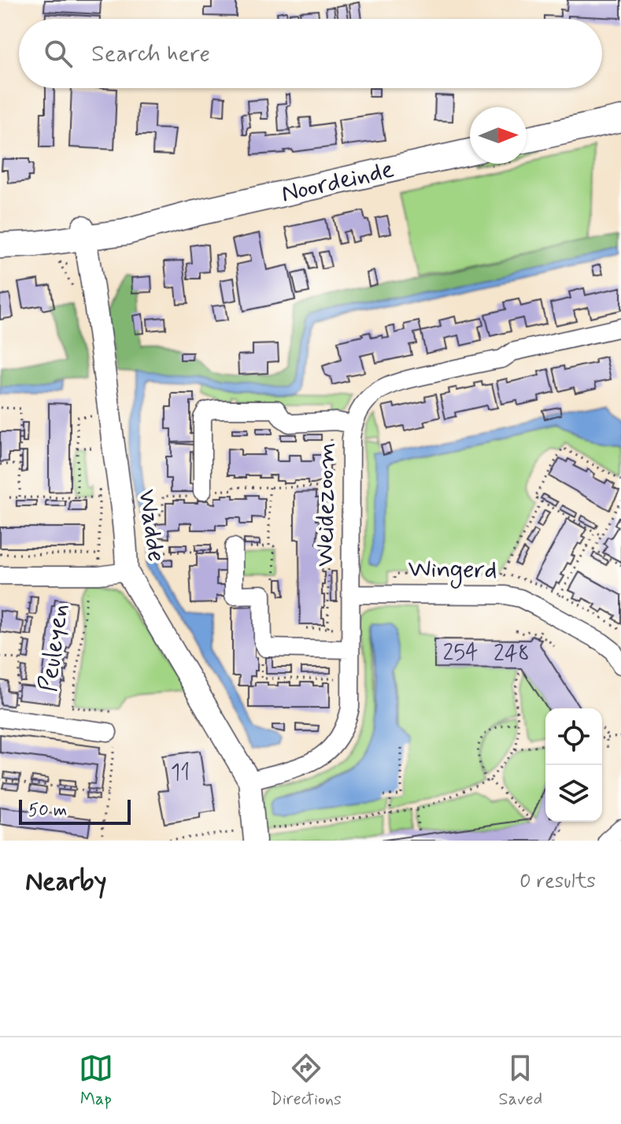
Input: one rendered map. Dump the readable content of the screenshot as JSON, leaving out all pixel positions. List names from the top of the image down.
{
  "streets": {
    "main road": ["Noordeinde"],
    "street": [
      "Weidezoom",
      "Wadde",
      "Wingerd",
      "Peuleyen"
    ]
  },
  "crossings": [
    ["Noordeinde", "Wadde"],
    ["Weidezoom", "Wadde"],
    ["Weidezoom", "Wingerd"],
    ["Wadde", "Peuleyen"]
  ],
  "house_numbers": ["254", "248", "11"],
  "scale_bar": "50 m",
  "north": "right",
  "page": {
    "search": "Search here",
    "scale": "50 m",
    "heading": ["Nearby", "0 results"],
    "nav": ["Map", "Directions", "Saved"]
  }
}
